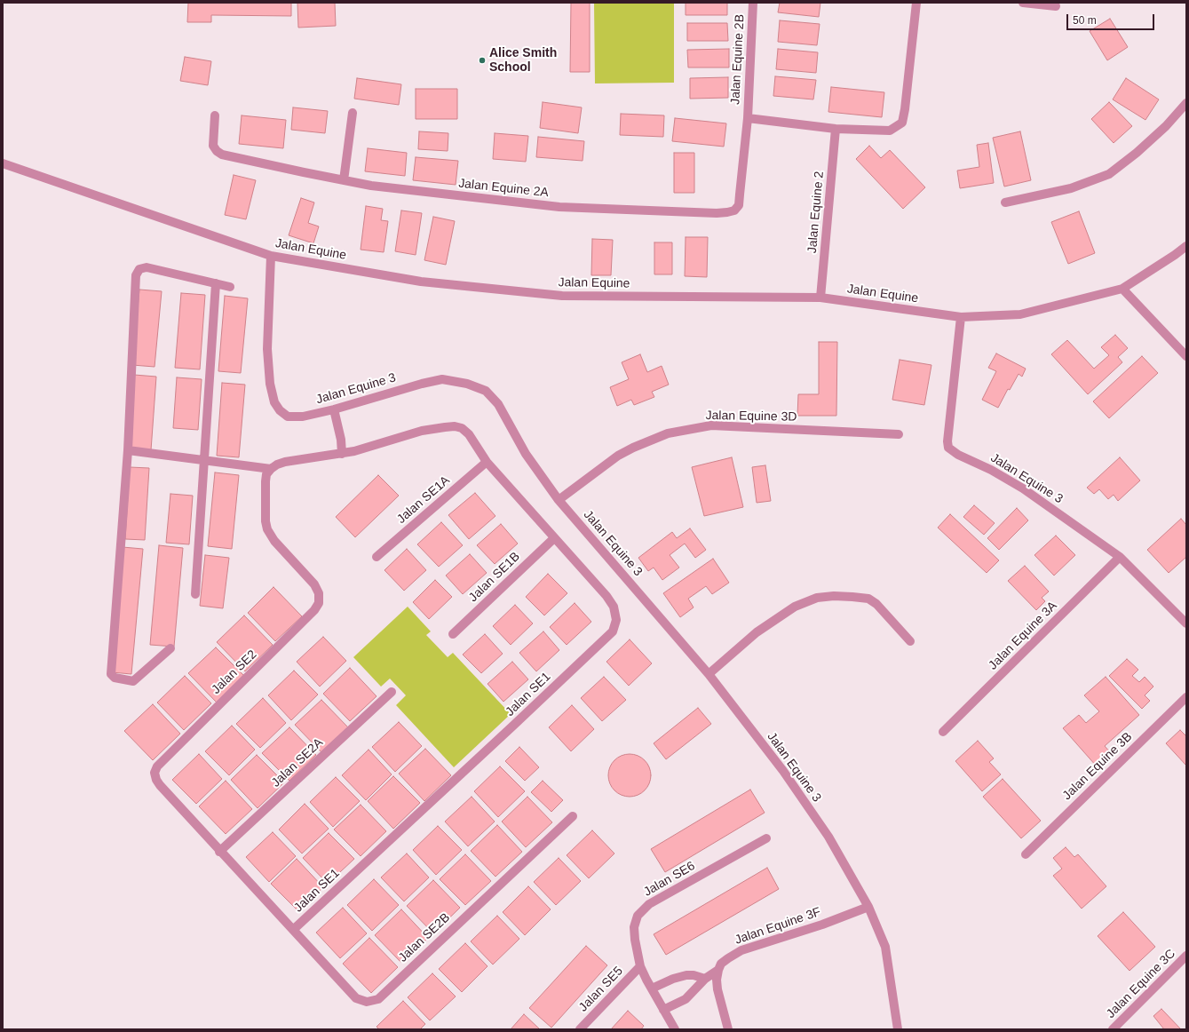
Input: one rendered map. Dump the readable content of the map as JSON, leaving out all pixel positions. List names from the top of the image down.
{
  "streets": {
    "street": [
      "Jalan Equine 2B",
      "Jalan Equine 2A",
      "Jalan Equine 2",
      "Jalan Equine",
      "Jalan Equine 3",
      "Jalan Equine 3D",
      "Jalan SE1A",
      "Jalan SE1B",
      "Jalan Equine 3A",
      "Jalan SE2",
      "Jalan SE1",
      "Jalan SE2A",
      "Jalan Equine 3B",
      "Jalan SE6",
      "Jalan Equine 3F",
      "Jalan SE2B",
      "Jalan Equine 3C",
      "Jalan SE5"
    ]
  },
  "crossings": [
    ["Jalan Equine 2B", "Jalan Equine 2A"],
    ["Jalan Equine 2", "Jalan Equine"],
    ["Jalan Equine", "Jalan Equine 3"],
    ["Jalan Equine 3", "Jalan Equine 3D"],
    ["Jalan Equine 3", "Jalan Equine 3A"],
    ["Jalan Equine 3", "Jalan Equine 3F"],
    ["Jalan SE1A", "Jalan SE1"],
    ["Jalan SE1B", "Jalan SE1"],
    ["Jalan SE2", "Jalan SE1"],
    ["Jalan SE2", "Jalan SE2A"],
    ["Jalan SE2", "Jalan SE2B"],
    ["Jalan SE1", "Jalan SE2B"],
    ["Jalan SE6", "Jalan Equine 3F"],
    ["Jalan SE6", "Jalan SE5"]
  ],
  "places": ["Alice Smith School"],
  "scale_bar": "50 m"
}
